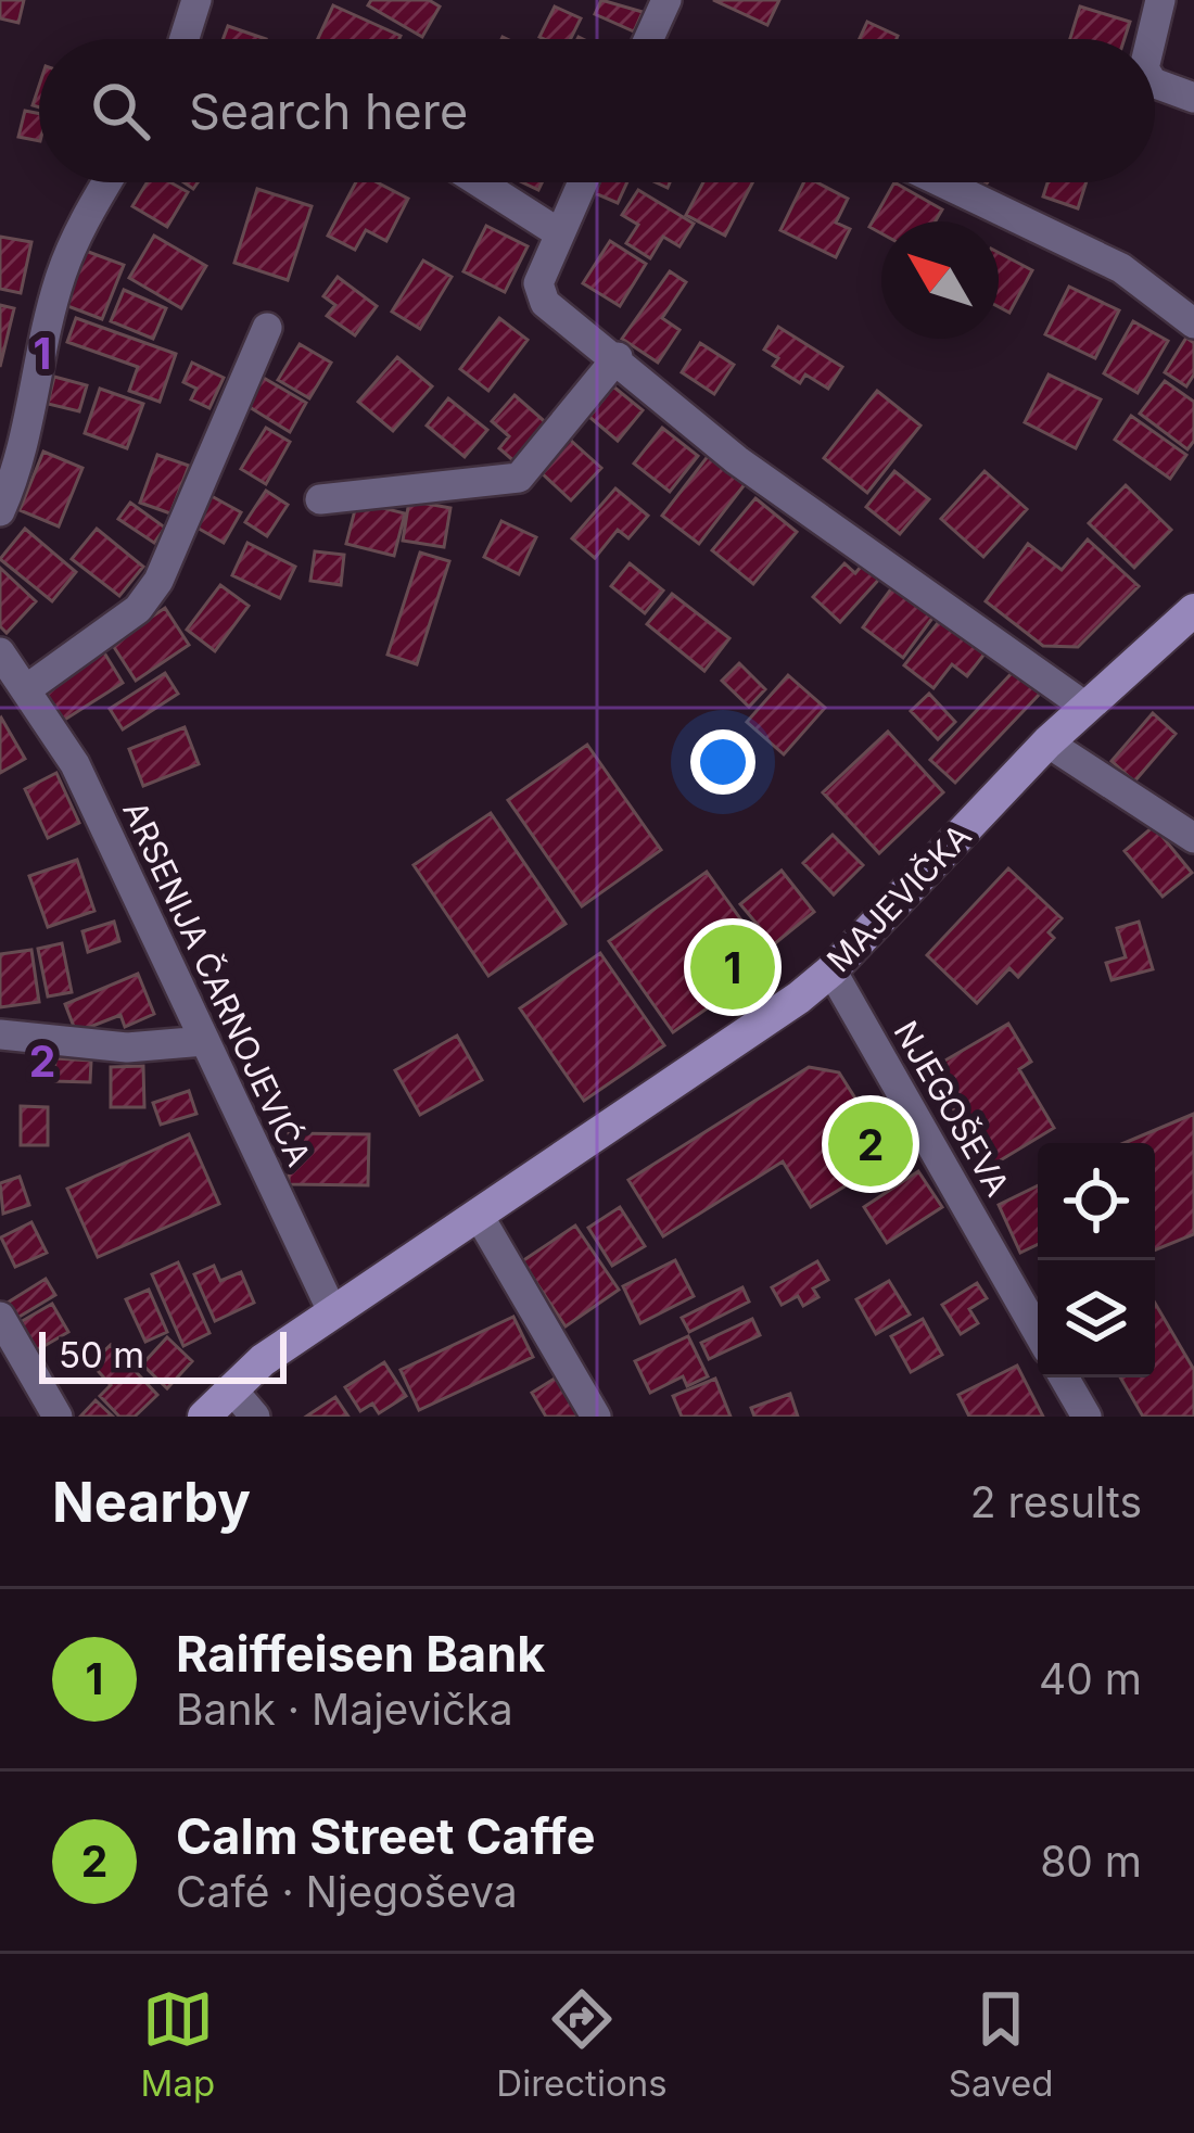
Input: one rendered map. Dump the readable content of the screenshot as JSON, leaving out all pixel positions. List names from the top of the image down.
{
  "streets": {
    "street": ["MAJEVIČKA", "ARSENIJA ČARNOJEVIĆA", "NJEGOŠEVA"]
  },
  "crossings": [
    ["MAJEVIČKA", "ARSENIJA ČARNOJEVIĆA"],
    ["MAJEVIČKA", "NJEGOŠEVA"]
  ],
  "scale_bar": "50 m",
  "north": "top left",
  "page": {
    "search": "Search here",
    "pins": ["1", "2"],
    "scale": "50 m",
    "heading": ["Nearby", "2 results"],
    "list": [
      {
        "mark": "1",
        "name": "Raiffeisen Bank",
        "note": "Bank · Majevička",
        "value": "40 m"
      },
      {
        "mark": "2",
        "name": "Calm Street Caffe",
        "note": "Café · Njegoševa",
        "value": "80 m"
      }
    ],
    "nav": ["Map", "Directions", "Saved"]
  },
  "grid": {
    "rows": ["1", "2"]
  }
}
